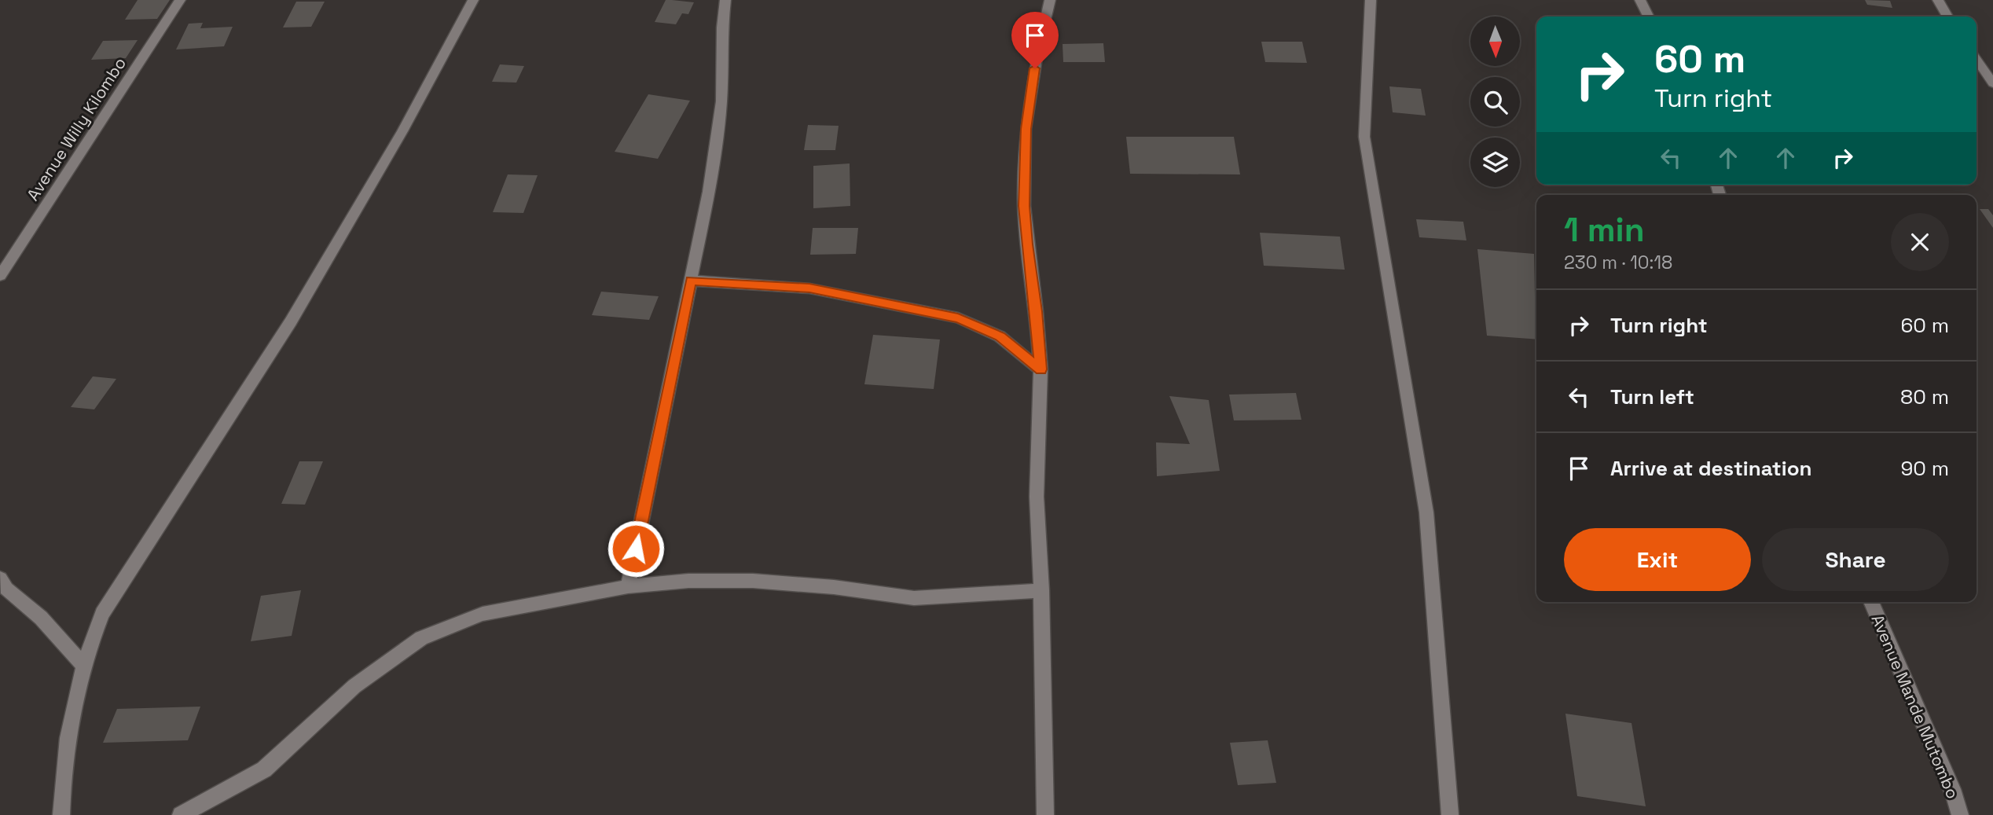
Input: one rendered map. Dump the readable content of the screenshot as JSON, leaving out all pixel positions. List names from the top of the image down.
{
  "streets": {
    "street": ["Avenue Willy Kilombo", "Avenue Mande Mutombo"]
  },
  "north": "bottom",
  "page": {
    "turn": ["60 m", "Turn right"],
    "heading": ["1 min", "230 m · 10:18"],
    "list": [
      {
        "name": "Turn right",
        "value": "60 m"
      },
      {
        "name": "Turn left",
        "value": "80 m"
      },
      {
        "name": "Arrive at destination",
        "value": "90 m"
      }
    ],
    "buttons": ["Exit", "Share"]
  }
}
